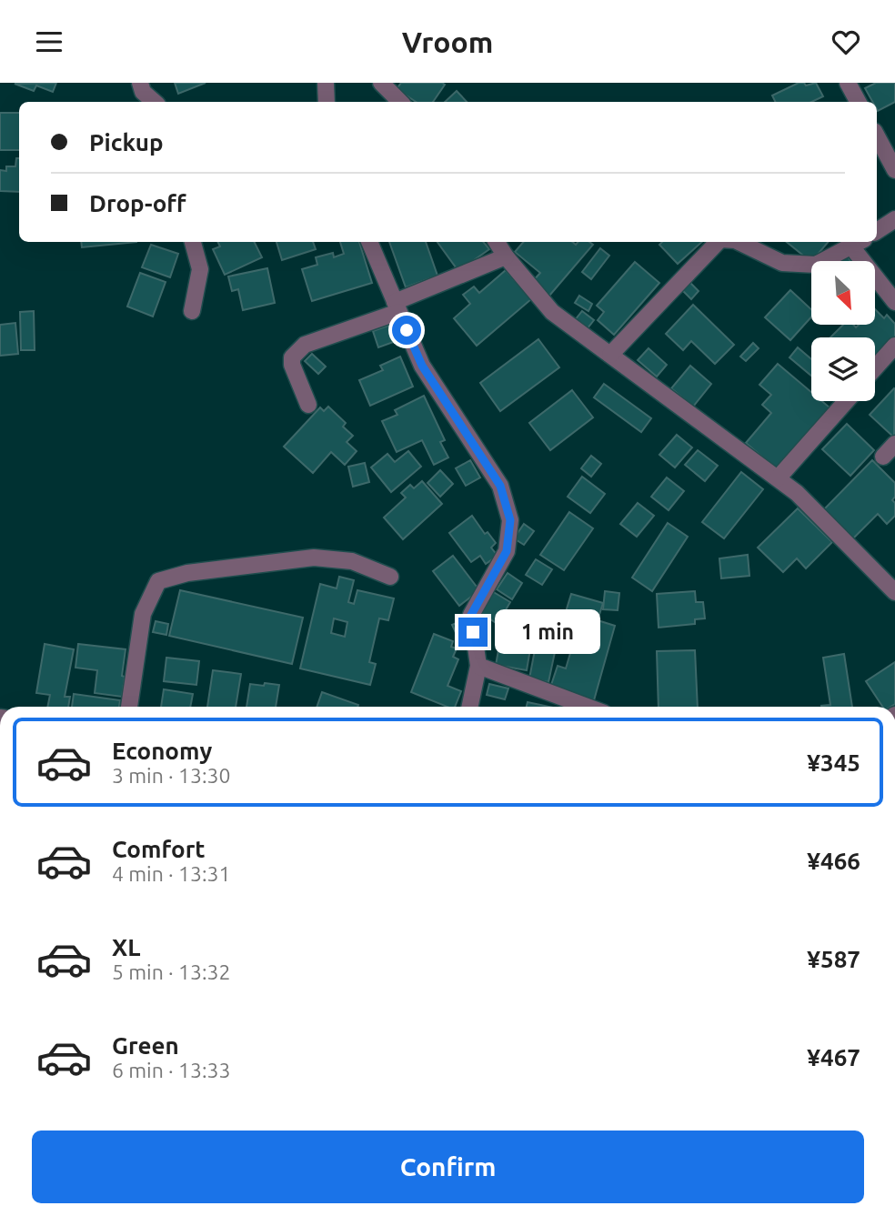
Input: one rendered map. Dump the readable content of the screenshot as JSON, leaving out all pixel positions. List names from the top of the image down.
{
  "north": "bottom right",
  "page": {
    "header": "Vroom",
    "banner": ["Pickup", "Drop-off"],
    "bubble": "1 min",
    "list": [
      {
        "name": "Economy",
        "note": "3 min · 13:30",
        "value": "¥345"
      },
      {
        "name": "Comfort",
        "note": "4 min · 13:31",
        "value": "¥466"
      },
      {
        "name": "XL",
        "note": "5 min · 13:32",
        "value": "¥587"
      },
      {
        "name": "Green",
        "note": "6 min · 13:33",
        "value": "¥467"
      }
    ],
    "buttons": "Confirm"
  }
}
